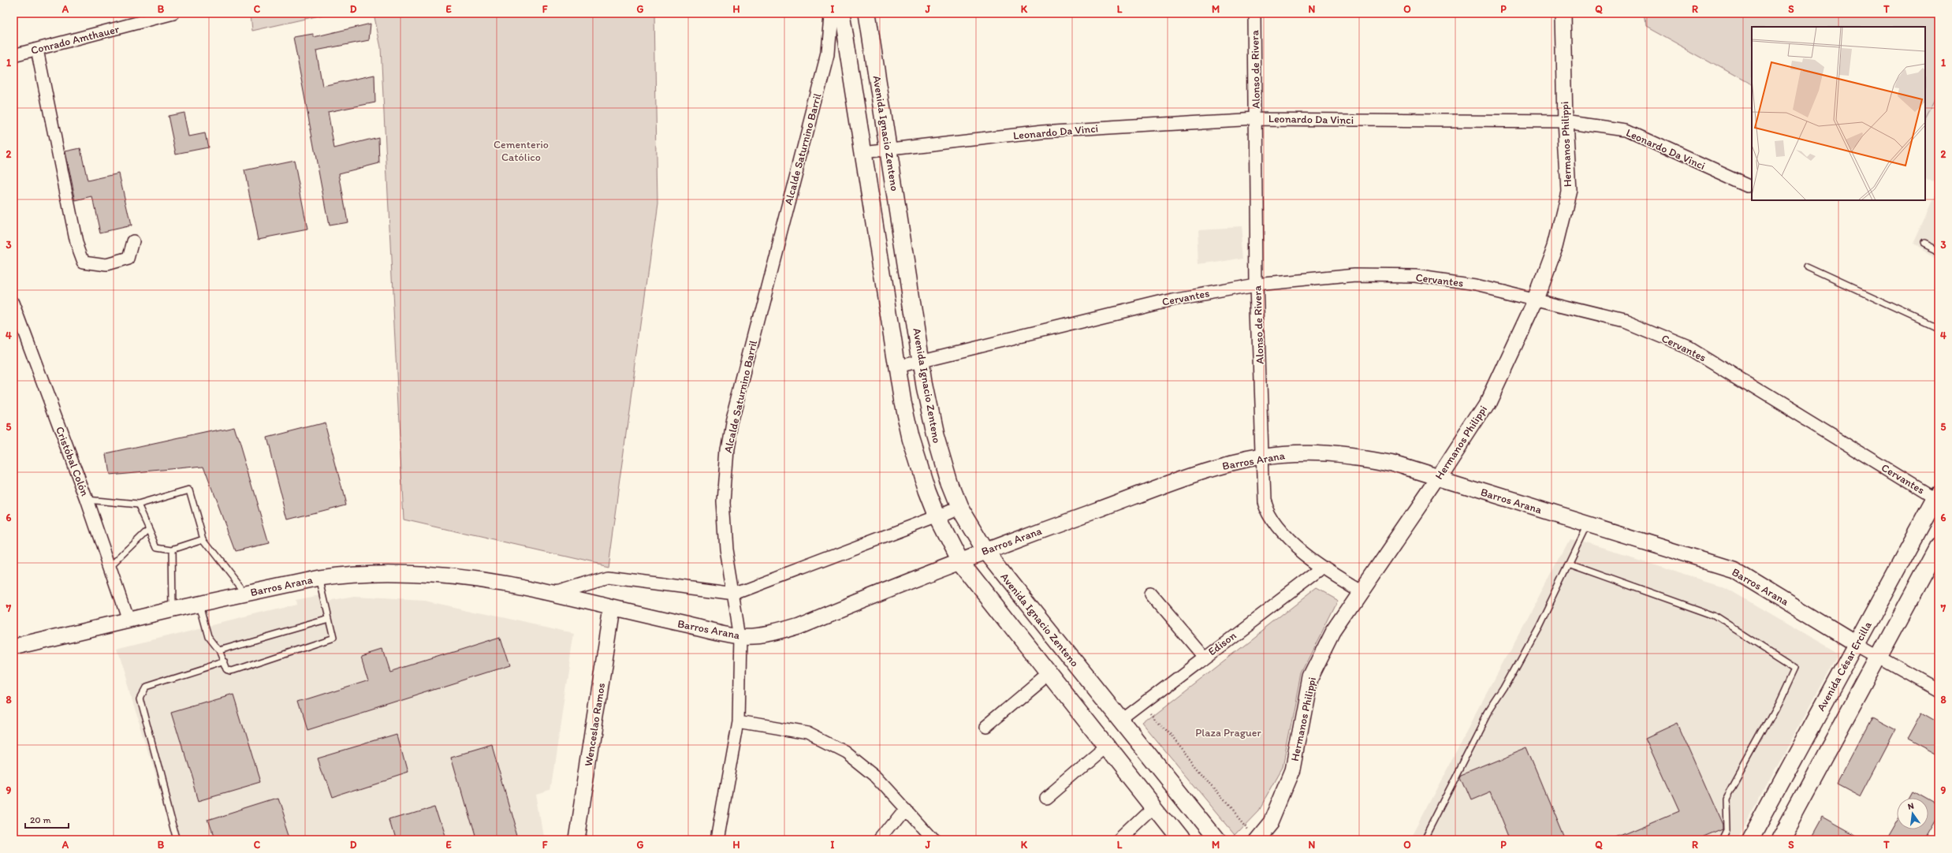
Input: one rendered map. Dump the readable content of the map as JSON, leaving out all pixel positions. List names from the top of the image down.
{
  "streets": {
    "main road": ["Avenida Ignacio Zenteno", "Avenida César Ercilla"],
    "street": [
      "Conrado Amthauer",
      "Alonso de Rivera",
      "Leonardo Da Vinci",
      "Hermanos Philippi",
      "Alcalde Saturnino Barril",
      "Cervantes",
      "Barros Arana",
      "Cristóbal Colón",
      "Edison",
      "Wenceslao Ramos"
    ]
  },
  "crossings": [
    ["Alonso de Rivera", "Leonardo Da Vinci"],
    ["Alonso de Rivera", "Hermanos Philippi"],
    ["Alonso de Rivera", "Cervantes"],
    ["Alonso de Rivera", "Barros Arana"],
    ["Alonso de Rivera", "Edison"],
    ["Leonardo Da Vinci", "Avenida Ignacio Zenteno"],
    ["Leonardo Da Vinci", "Hermanos Philippi"],
    ["Avenida Ignacio Zenteno", "Cervantes"],
    ["Avenida Ignacio Zenteno", "Barros Arana"],
    ["Avenida Ignacio Zenteno", "Edison"],
    ["Hermanos Philippi", "Cervantes"],
    ["Hermanos Philippi", "Barros Arana"],
    ["Alcalde Saturnino Barril", "Barros Arana"],
    ["Cervantes", "Avenida César Ercilla"],
    ["Barros Arana", "Cristóbal Colón"],
    ["Barros Arana", "Avenida César Ercilla"],
    ["Barros Arana", "Wenceslao Ramos"]
  ],
  "parks": ["Cementerio Católico", "Plaza Praguer"],
  "scale_bar": "20 m",
  "north": "top",
  "grid": {
    "columns": [
      "A",
      "B",
      "C",
      "D",
      "E",
      "F",
      "G",
      "H",
      "I",
      "J",
      "K",
      "L",
      "M",
      "N",
      "O",
      "P",
      "Q",
      "R",
      "S",
      "T"
    ],
    "rows": [
      "1",
      "2",
      "3",
      "4",
      "5",
      "6",
      "7",
      "8",
      "9"
    ]
  }
}
